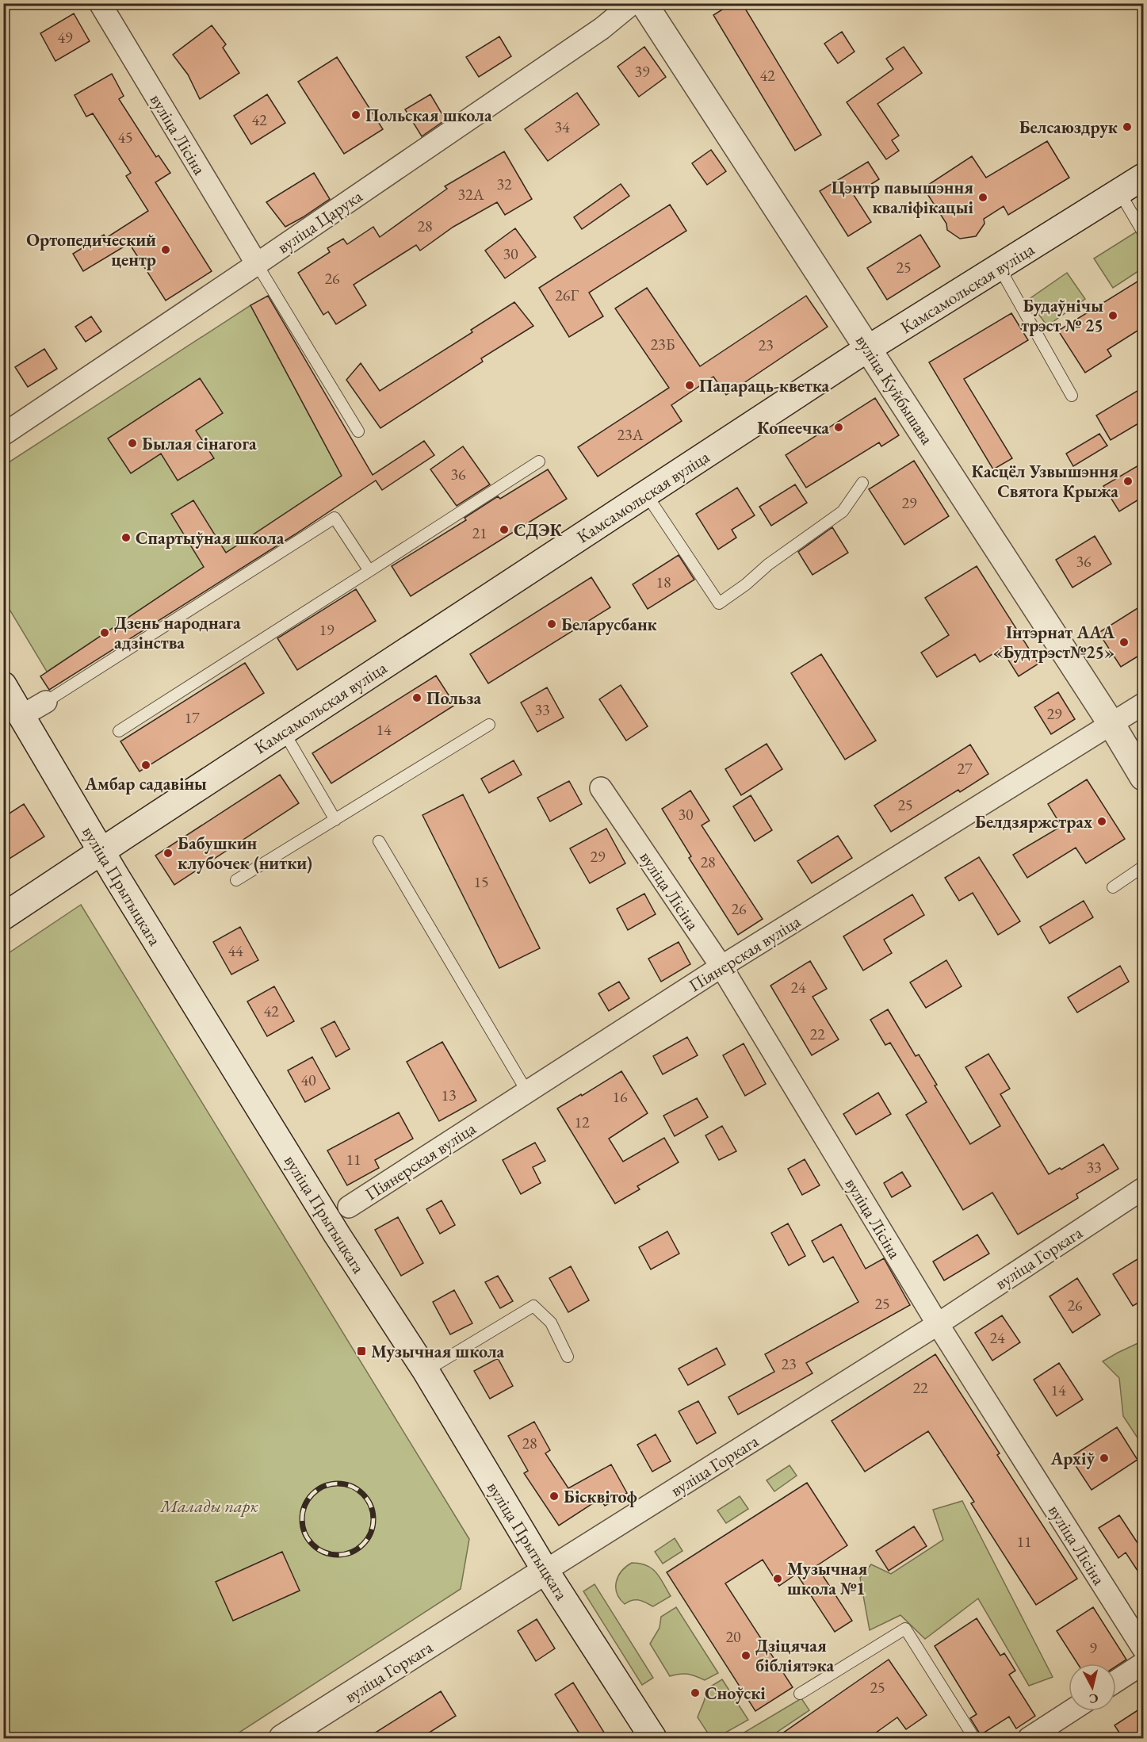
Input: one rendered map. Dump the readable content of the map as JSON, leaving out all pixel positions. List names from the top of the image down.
{
  "streets": {
    "main road": [
      "Камсамольская вуліца",
      "вуліца Куйбышава",
      "вуліца Прытыцкага",
      "вуліца Горкага"
    ],
    "street": ["вуліца Лісіна", "вуліца Царука", "Піянерская вуліца"]
  },
  "crossings": [
    ["вуліца Лісіна", "вуліца Царука"],
    ["вуліца Лісіна", "Піянерская вуліца"],
    ["вуліца Лісіна", "вуліца Горкага"],
    ["Камсамольская вуліца", "вуліца Куйбышава"],
    ["Камсамольская вуліца", "вуліца Прытыцкага"],
    ["вуліца Куйбышава", "Піянерская вуліца"],
    ["вуліца Прытыцкага", "вуліца Горкага"]
  ],
  "parks": ["Малады парк"],
  "places": {
    "other": [
      "Польская школа",
      "Белсаюздрук",
      "Цэнтр павышэння кваліфікацыі",
      "Ортопедический центр",
      "Будаўнічы трэст № 25",
      "Папараць-кветка",
      "Копеечка",
      "Былая сінагога",
      "Касцёл Узвышэння Святога Крыжа",
      "СДЭК",
      "Спартыўная школа",
      "Беларусбанк",
      "Дзень народнага адзінства",
      "Інтэрнат ААА «Будтрэст№25»",
      "Польза",
      "Амбар садавіны",
      "Белдзяржстрах",
      "Бабушкин клубочек (нитки)",
      "Архіў",
      "Бісквітоф",
      "Музычная школа №1",
      "Дзіцячая бібліятэка",
      "Сноўскі"
    ],
    "transit": ["Музычная школа"]
  },
  "house_numbers": [
    "49",
    "39",
    "42",
    "42",
    "34",
    "45",
    "32",
    "32А",
    "28",
    "30",
    "25",
    "26",
    "26Г",
    "23Б",
    "23",
    "23А",
    "36",
    "29",
    "21",
    "36",
    "18",
    "19",
    "33",
    "29",
    "17",
    "14",
    "27",
    "25",
    "30",
    "29",
    "28",
    "15",
    "26",
    "44",
    "24",
    "42",
    "22",
    "40",
    "13",
    "16",
    "12",
    "11",
    "33",
    "25",
    "26",
    "24",
    "23",
    "22",
    "14",
    "28",
    "11",
    "20",
    "9",
    "25"
  ],
  "north": "bottom"
}
